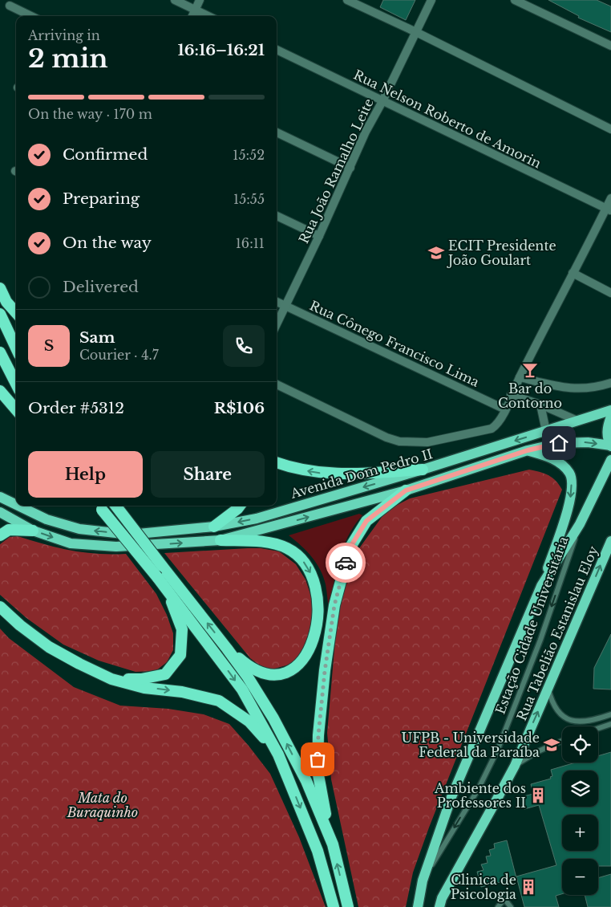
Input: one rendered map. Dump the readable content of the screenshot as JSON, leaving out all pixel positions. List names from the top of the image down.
{
  "streets": {
    "main road": ["Avenida Dom Pedro II", "Rua Tabelião Estanislau Eloy"],
    "street": ["Rua Nelson Roberto de Amorin", "Rua João Ramalho Leite", "Rua Cônego Francisco Lima"],
    "lane": ["Estação Cidade Universitária"]
  },
  "crossings": [
    ["Rua Nelson Roberto de Amorin", "Rua João Ramalho Leite"],
    ["Rua João Ramalho Leite", "Rua Cônego Francisco Lima"],
    ["Estação Cidade Universitária", "Rua Tabelião Estanislau Eloy"]
  ],
  "one_way": ["Estação Cidade Universitária"],
  "parks": ["Mata do Buraquinho"],
  "places": {
    "school or university": ["ECIT Presidente João Goulart", "UFPB - Universidade Federal da Paraíba"],
    "bar": ["Bar do Contorno"],
    "building": ["Ambiente dos Professores II", "Clinica de Psicologia"]
  },
  "page": {
    "heading": ["2 min", "Arriving in", "16:16–16:21"],
    "panel": [
      "Sam",
      "Courier · 4.7",
      "Order #5312",
      "R$106"
    ],
    "bar": "On the way · 170 m",
    "list": [
      ["Confirmed", "15:52"],
      ["Preparing", "15:55"],
      ["On the way", "16:11"],
      "Delivered"
    ],
    "round": "S",
    "buttons": ["Help", "Share"],
    "map_buttons": ["+", "−"]
  }
}
